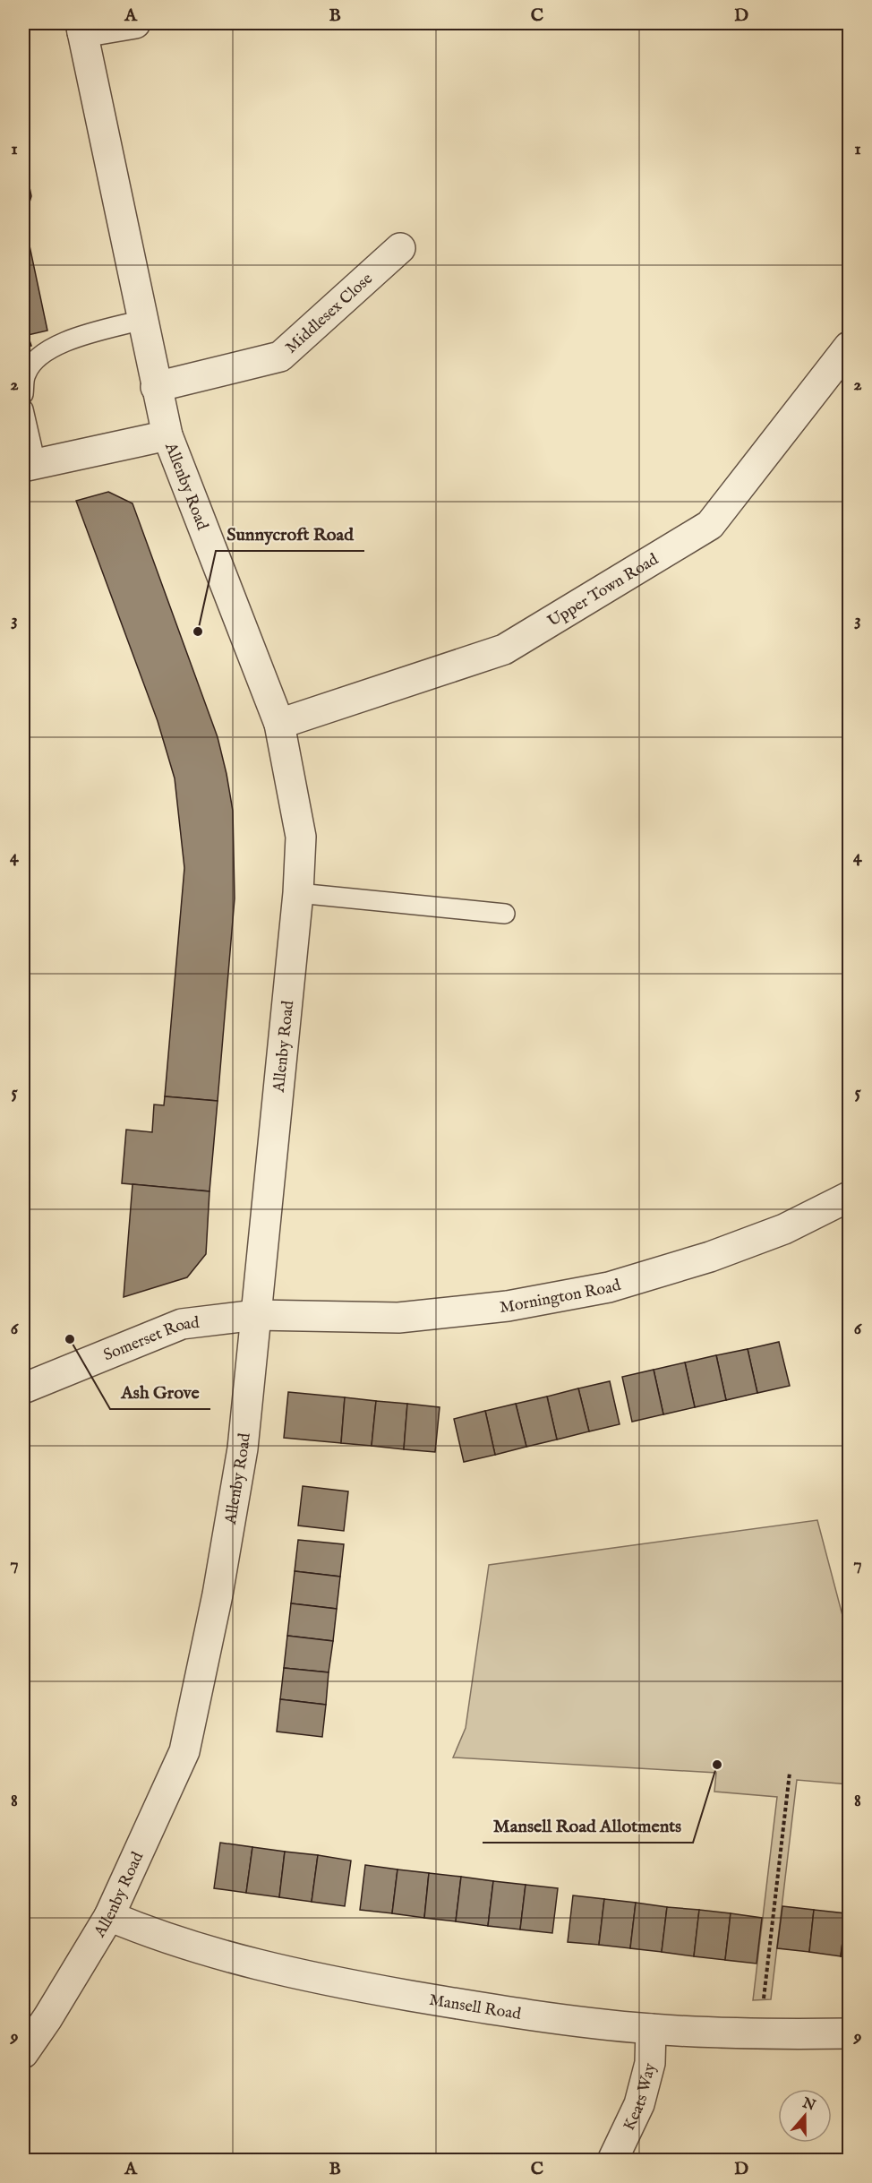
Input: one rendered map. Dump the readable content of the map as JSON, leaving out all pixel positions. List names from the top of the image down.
{
  "streets": {
    "street": [
      "Middlesex Close",
      "Allenby Road",
      "Upper Town Road",
      "Mornington Road",
      "Somerset Road",
      "Mansell Road",
      "Keats Way"
    ]
  },
  "crossings": [
    ["Middlesex Close", "Allenby Road"],
    ["Allenby Road", "Upper Town Road"],
    ["Allenby Road", "Mornington Road"],
    ["Allenby Road", "Somerset Road"],
    ["Allenby Road", "Mansell Road"],
    ["Mornington Road", "Somerset Road"],
    ["Mansell Road", "Keats Way"]
  ],
  "places": ["Sunnycroft Road", "Ash Grove", "Mansell Road Allotments"],
  "north": "top",
  "grid": {
    "columns": [
      "A",
      "B",
      "C",
      "D"
    ],
    "rows": [
      "1",
      "2",
      "3",
      "4",
      "5",
      "6",
      "7",
      "8",
      "9"
    ]
  }
}
